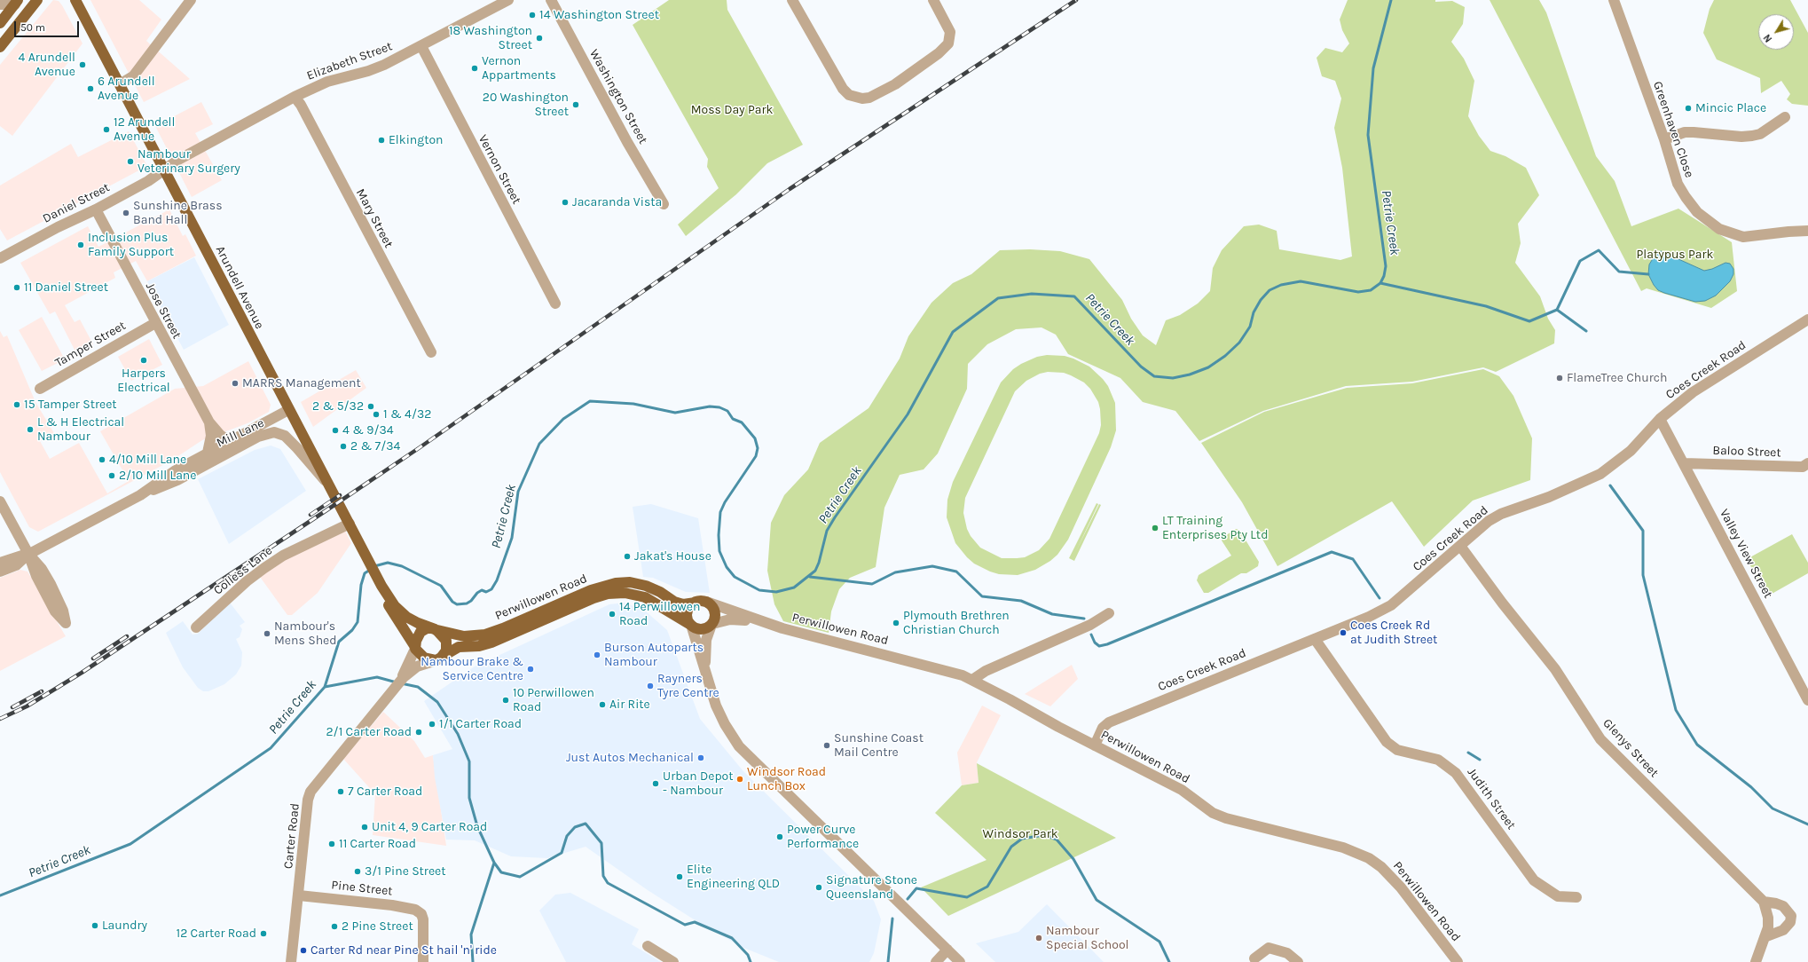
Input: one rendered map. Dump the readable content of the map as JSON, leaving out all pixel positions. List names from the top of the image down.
{
  "streets": {
    "main road": ["Arundell Avenue", "Perwillowen Road"],
    "street": [
      "Elizabeth Street",
      "Washington Street",
      "Greenhaven Close",
      "Vernon Street",
      "Daniel Street",
      "Mary Street",
      "Jose Street",
      "Tamper Street",
      "Coes Creek Road",
      "Mill Lane",
      "Baloo Street",
      "Valley View Street",
      "Colless Lane",
      "Glenys Street",
      "Judith Street",
      "Carter Road",
      "Pine Street"
    ]
  },
  "crossings": [
    ["Elizabeth Street", "Vernon Street"],
    ["Elizabeth Street", "Daniel Street"],
    ["Elizabeth Street", "Mary Street"],
    ["Elizabeth Street", "Arundell Avenue"],
    ["Daniel Street", "Arundell Avenue"],
    ["Daniel Street", "Jose Street"],
    ["Arundell Avenue", "Mill Lane"],
    ["Arundell Avenue", "Colless Lane"],
    ["Arundell Avenue", "Perwillowen Road"],
    ["Arundell Avenue", "Carter Road"],
    ["Jose Street", "Tamper Street"],
    ["Jose Street", "Mill Lane"],
    ["Coes Creek Road", "Valley View Street"],
    ["Coes Creek Road", "Perwillowen Road"],
    ["Coes Creek Road", "Glenys Street"],
    ["Coes Creek Road", "Judith Street"],
    ["Baloo Street", "Valley View Street"],
    ["Perwillowen Road", "Carter Road"],
    ["Carter Road", "Pine Street"]
  ],
  "water": ["Petrie Creek"],
  "parks": ["Moss Day Park", "Platypus Park", "Windsor Park"],
  "places": [
    "14 Washington Street",
    "18 Washington Street",
    "4 Arundell Avenue",
    "Vernon Appartments",
    "6 Arundell Avenue",
    "20 Washington Street",
    "Mincic Place",
    "12 Arundell Avenue",
    "Elkington",
    "Nambour Veterinary Surgery",
    "Jacaranda Vista",
    "Sunshine Brass Band Hall",
    "Inclusion Plus Family Support",
    "11 Daniel Street",
    "Harpers Electrical",
    "FlameTree Church",
    "MARRS Management",
    "15 Tamper Street",
    "2 & 5/32",
    "1 & 4/32",
    "L & H Electrical Nambour",
    "4 & 9/34",
    "2 & 7/34",
    "4/10 Mill Lane",
    "2/10 Mill Lane",
    "LT Training Enterprises Pty Ltd",
    "Jakat's House",
    "14 Perwillowen Road",
    "Plymouth Brethren Christian Church",
    "Coes Creek Rd at Judith Street",
    "Nambour's Mens Shed",
    "Burson Autoparts Nambour",
    "Nambour Brake & Service Centre",
    "Rayners Tyre Centre",
    "10 Perwillowen Road",
    "Air Rite",
    "1/1 Carter Road",
    "2/1 Carter Road",
    "Sunshine Coast Mail Centre",
    "Just Autos Mechanical",
    "Windsor Road Lunch Box",
    "Urban Depot - Nambour",
    "7 Carter Road",
    "Unit 4, 9 Carter Road",
    "Power Curve Performance",
    "11 Carter Road",
    "3/1 Pine Street",
    "Elite Engineering QLD",
    "Signature Stone Queensland",
    "Laundry",
    "2 Pine Street",
    "12 Carter Road",
    "Nambour Special School",
    "Carter Rd near Pine St hail 'n' ride"
  ],
  "scale_bar": "50 m",
  "north": "bottom left"
}
